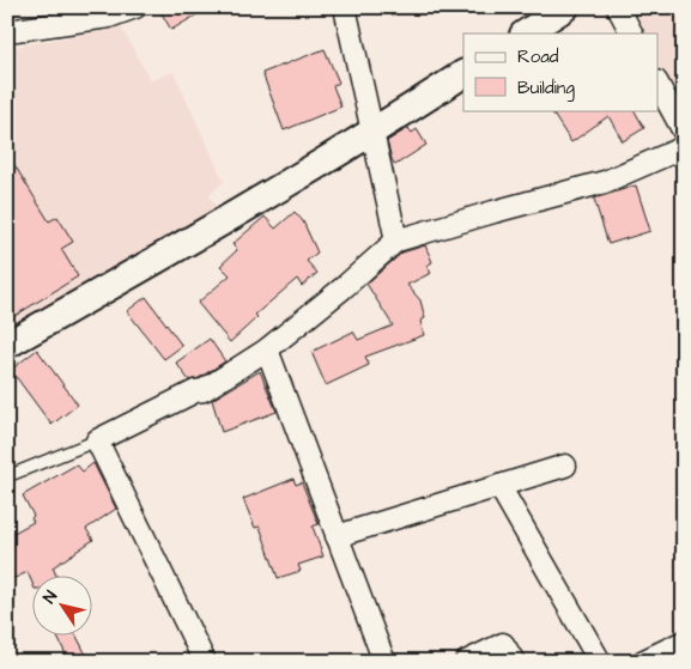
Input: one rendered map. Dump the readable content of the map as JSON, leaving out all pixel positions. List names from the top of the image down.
{
  "legend": ["Road", "Building"],
  "north": "top left"
}
